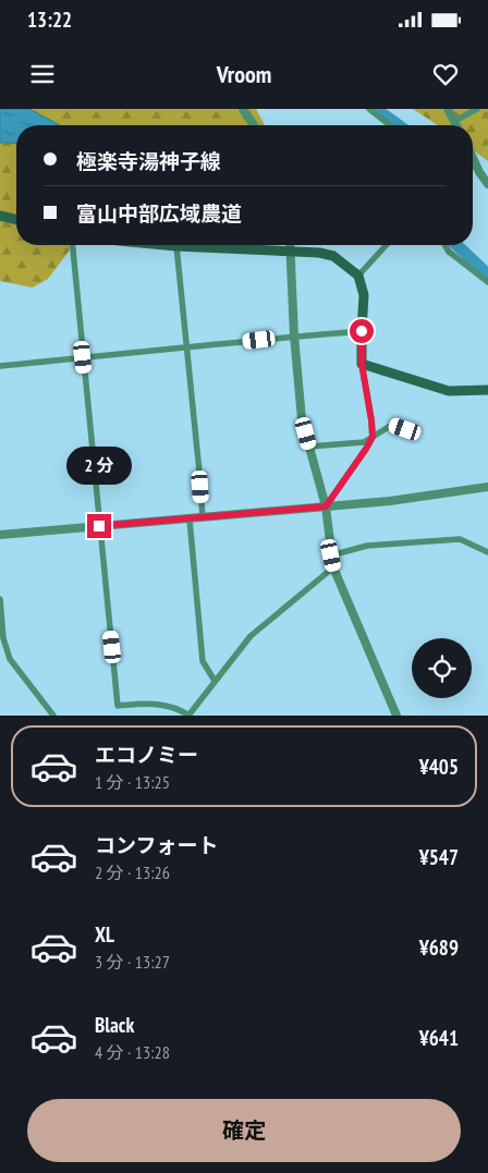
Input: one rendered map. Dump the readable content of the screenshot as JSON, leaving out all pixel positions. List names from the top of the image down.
{
  "page": {
    "status": "13:22",
    "header": "Vroom",
    "banner": ["極楽寺湯神子線", "富山中部広域農道"],
    "bubble": "2 分",
    "list": [
      {
        "name": "エコノミー",
        "note": "1 分 · 13:25",
        "value": "¥405"
      },
      {
        "name": "コンフォート",
        "note": "2 分 · 13:26",
        "value": "¥547"
      },
      {
        "name": "XL",
        "note": "3 分 · 13:27",
        "value": "¥689"
      },
      {
        "name": "Black",
        "note": "4 分 · 13:28",
        "value": "¥641"
      }
    ],
    "buttons": "確定"
  }
}
